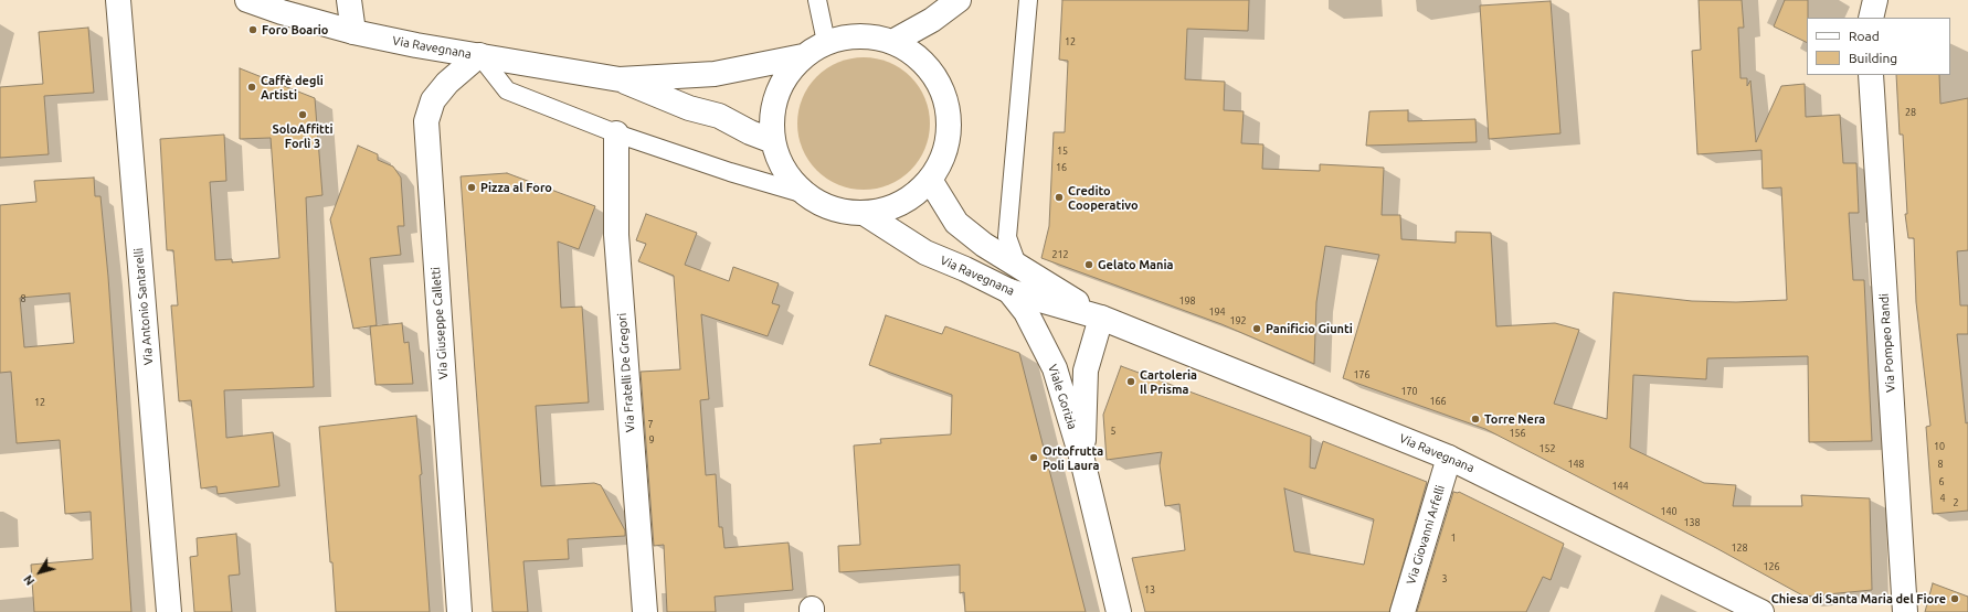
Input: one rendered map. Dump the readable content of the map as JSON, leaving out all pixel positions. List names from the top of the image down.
{
  "streets": {
    "street": [
      "Via Ravegnana",
      "Via Antonio Santarelli",
      "Via Giuseppe Calletti",
      "Via Pompeo Randi",
      "Via Fratelli De Gregori",
      "Viale Gorizia",
      "Via Giovanni Arfelli"
    ]
  },
  "crossings": [
    ["Via Ravegnana", "Via Giuseppe Calletti"],
    ["Via Ravegnana", "Viale Gorizia"],
    ["Via Ravegnana", "Via Giovanni Arfelli"]
  ],
  "places": [
    "Foro Boario",
    "Caffè degli Artisti",
    "SoloAffitti Forlì 3",
    "Pizza al Foro",
    "Credito Cooperativo",
    "Gelato Mania",
    "Panificio Giunti",
    "Cartoleria Il Prisma",
    "Torre Nera",
    "Ortofrutta Poli Laura",
    "Chiesa di Santa Maria del Fiore"
  ],
  "house_numbers": [
    "12",
    "28",
    "15",
    "16",
    "212",
    "8",
    "198",
    "194",
    "192",
    "176",
    "170",
    "166",
    "12",
    "7",
    "5",
    "156",
    "9",
    "10",
    "152",
    "148",
    "8",
    "6",
    "144",
    "4",
    "2",
    "140",
    "138",
    "1",
    "128",
    "126",
    "3",
    "13"
  ],
  "legend": ["Road", "Building"],
  "north": "bottom left"
}
